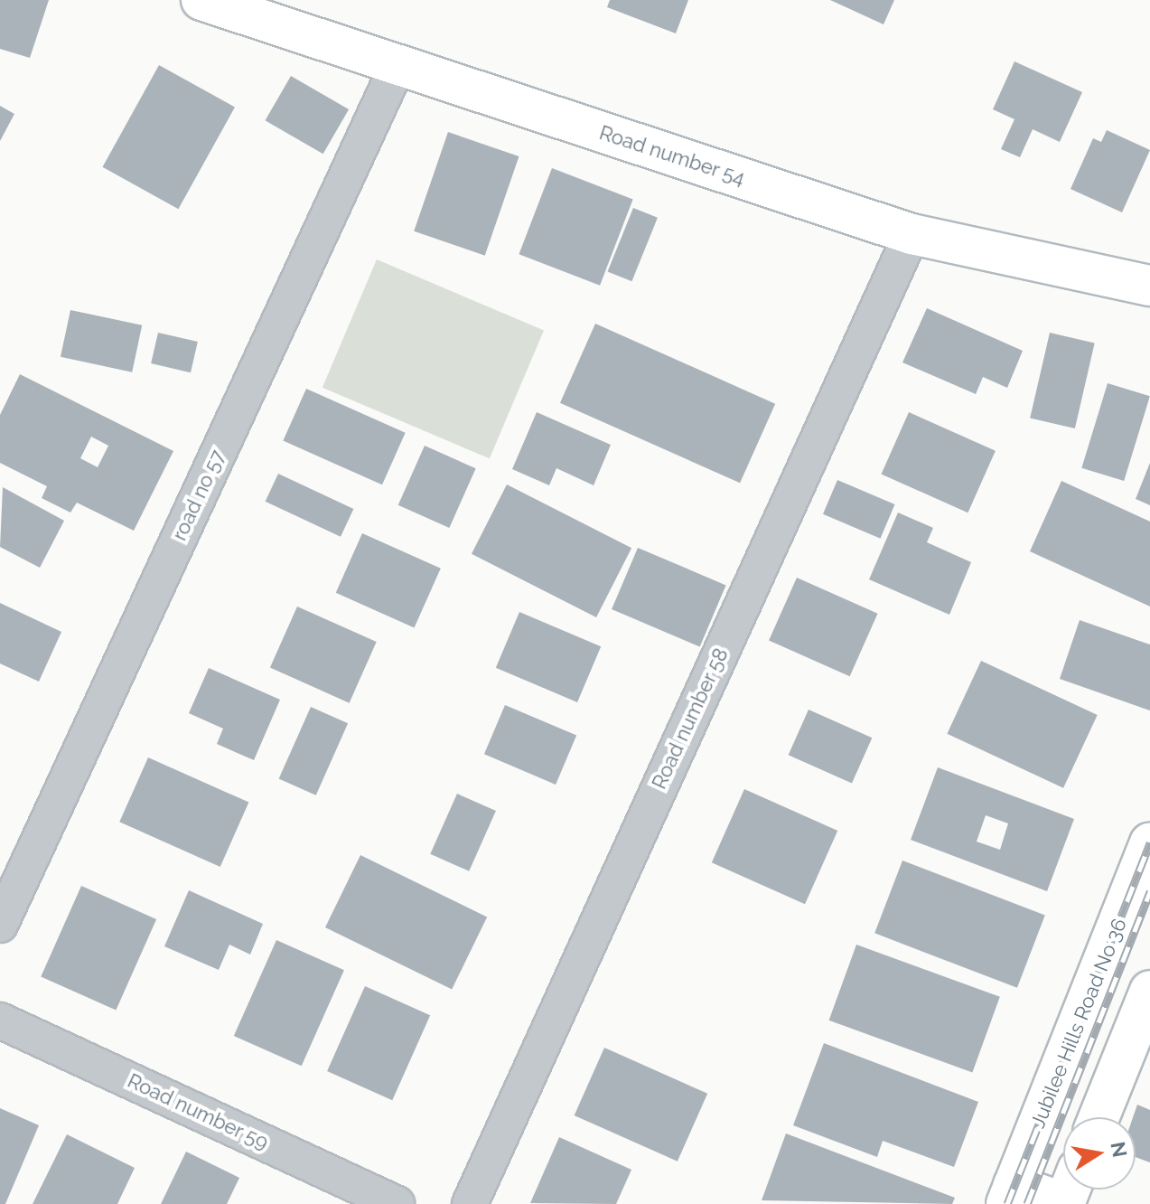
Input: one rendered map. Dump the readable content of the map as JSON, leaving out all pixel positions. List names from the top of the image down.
{
  "streets": {
    "street": [
      "Road number 54",
      "road no 57",
      "Road number 58",
      "Jubilee Hills Road No 36",
      "Road number 59"
    ]
  },
  "crossings": [
    ["Road number 54", "road no 57"],
    ["Road number 54", "Road number 58"]
  ],
  "north": "right"
}
